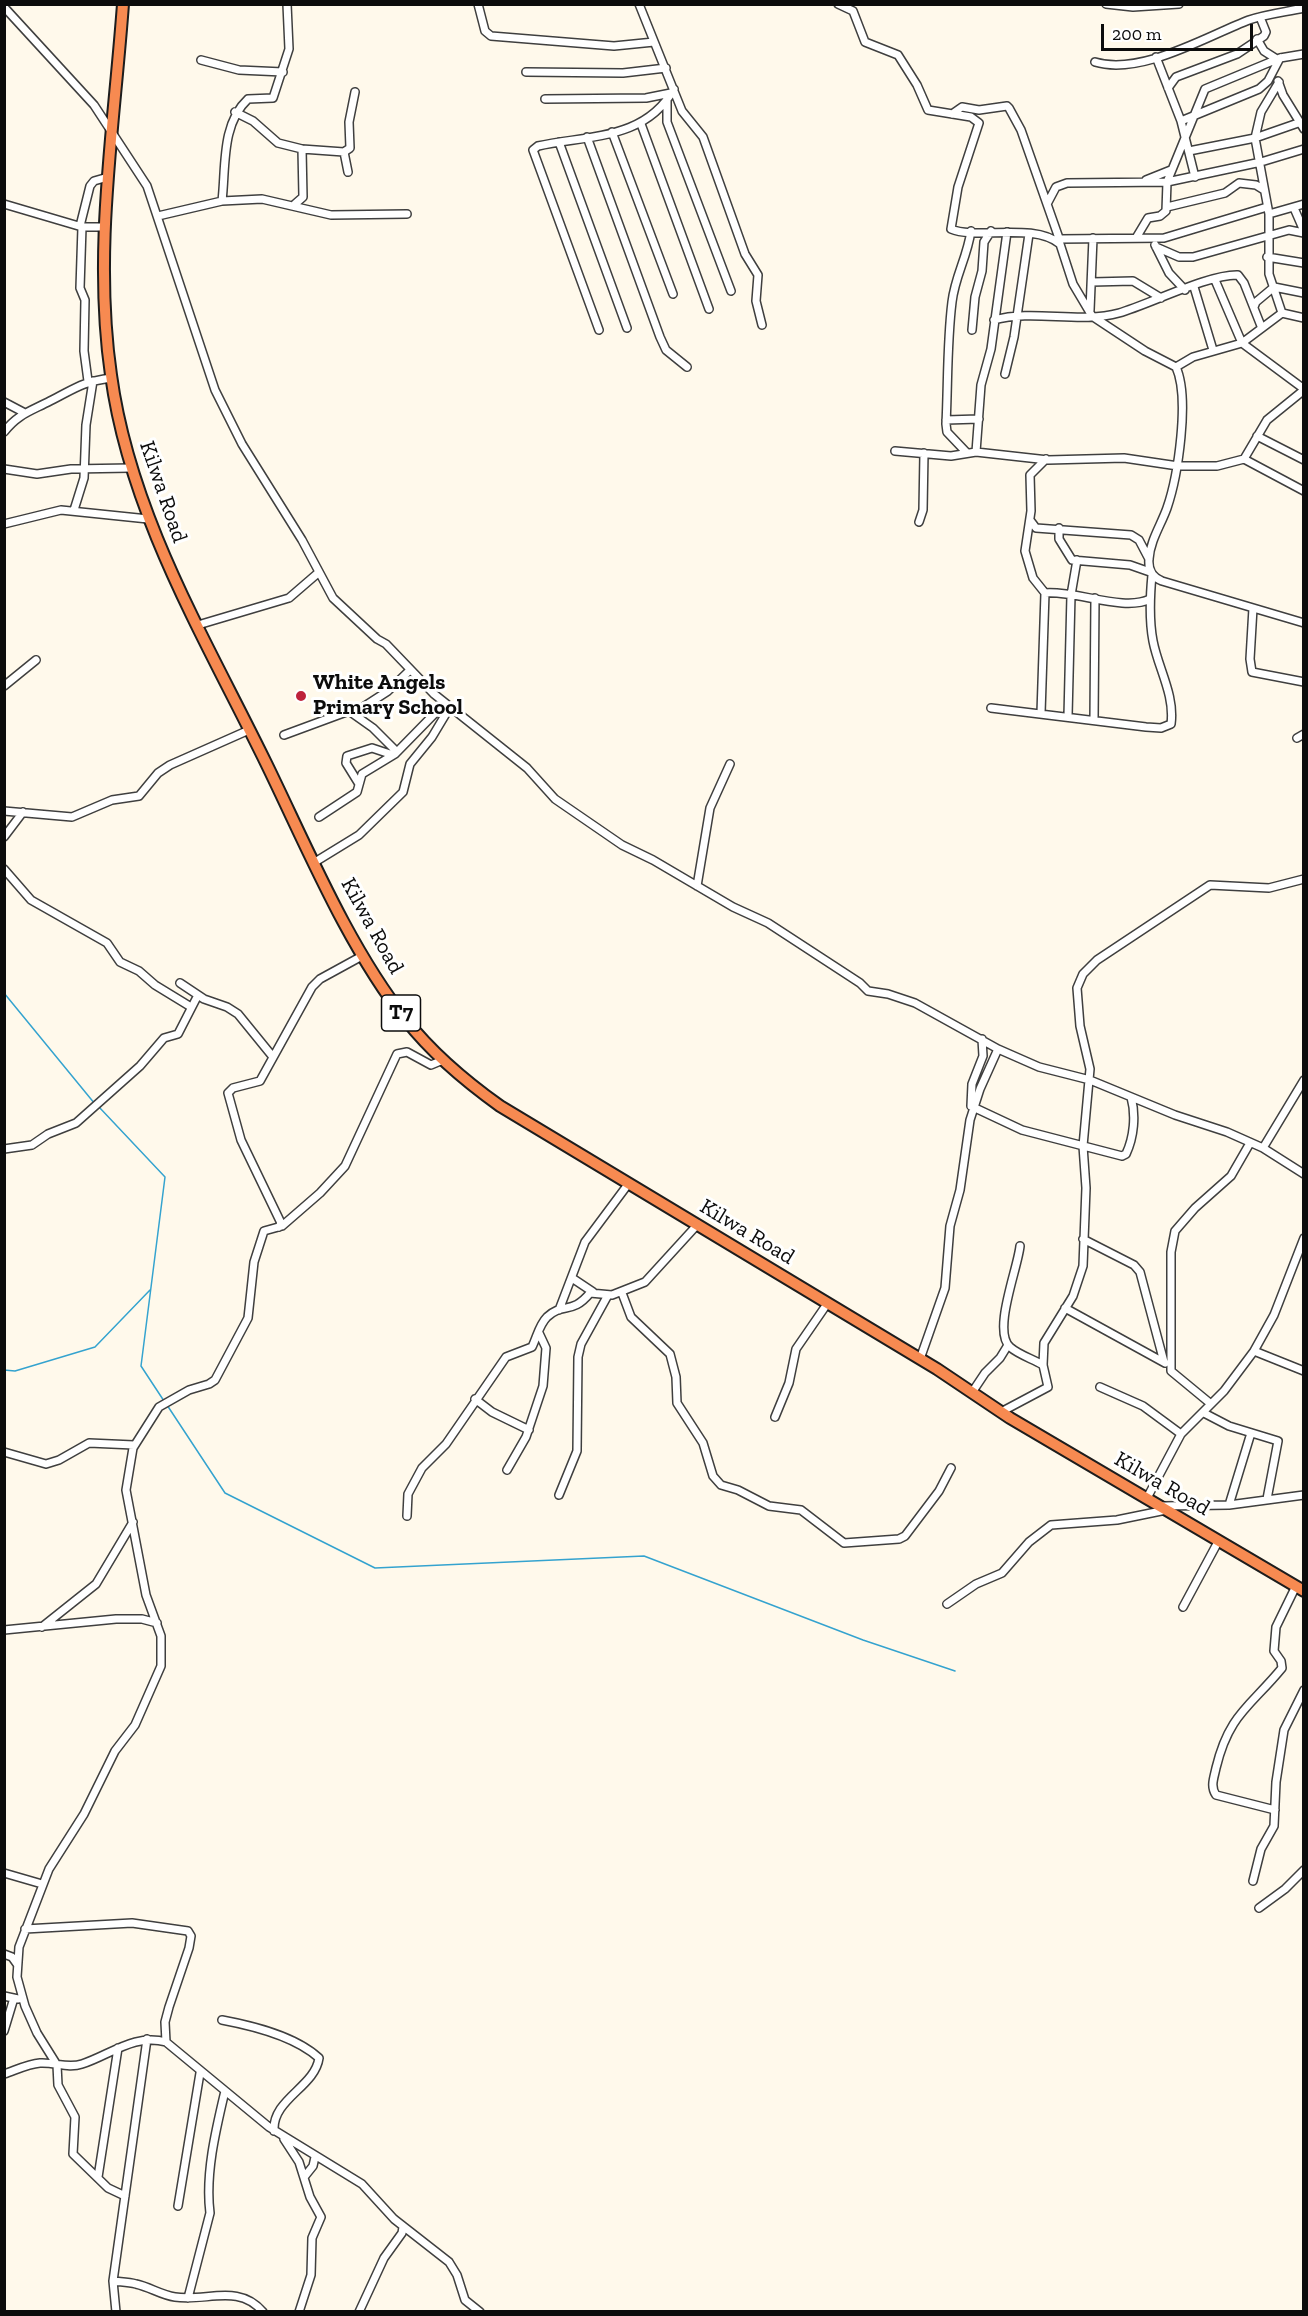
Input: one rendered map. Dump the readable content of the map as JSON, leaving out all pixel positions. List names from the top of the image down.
{
  "streets": {
    "highway": ["Kilwa Road", "T7"]
  },
  "places": ["White Angels Primary School"],
  "scale_bar": "200 m"
}
